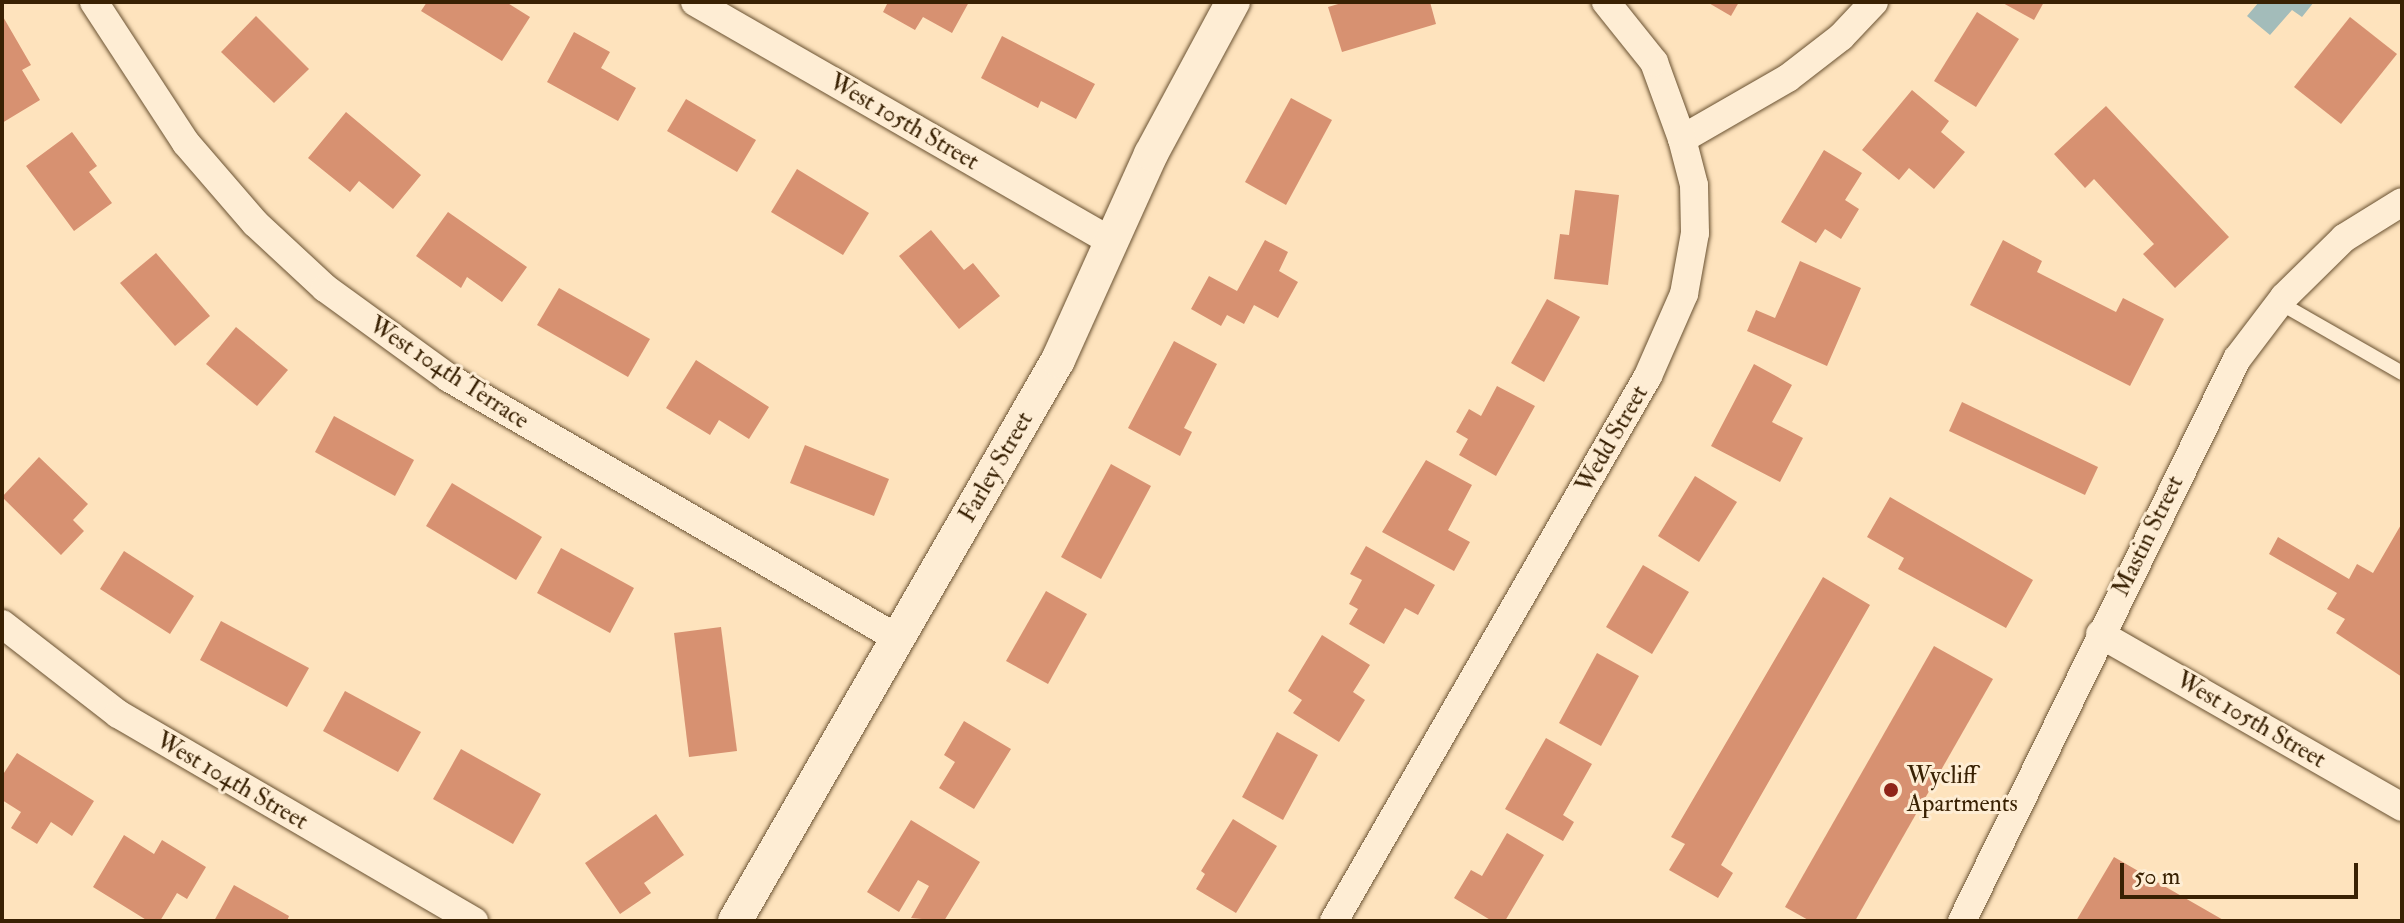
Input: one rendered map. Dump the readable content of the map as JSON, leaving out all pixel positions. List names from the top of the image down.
{
  "streets": {
    "street": [
      "West 105th Street",
      "West 104th Terrace",
      "Wedd Street",
      "Farley Street",
      "Mastin Street",
      "West 104th Street"
    ]
  },
  "crossings": [
    ["West 105th Street", "Farley Street"],
    ["West 105th Street", "Mastin Street"],
    ["West 104th Terrace", "Farley Street"]
  ],
  "places": ["Wycliff Apartments"],
  "scale_bar": "50 m"
}
